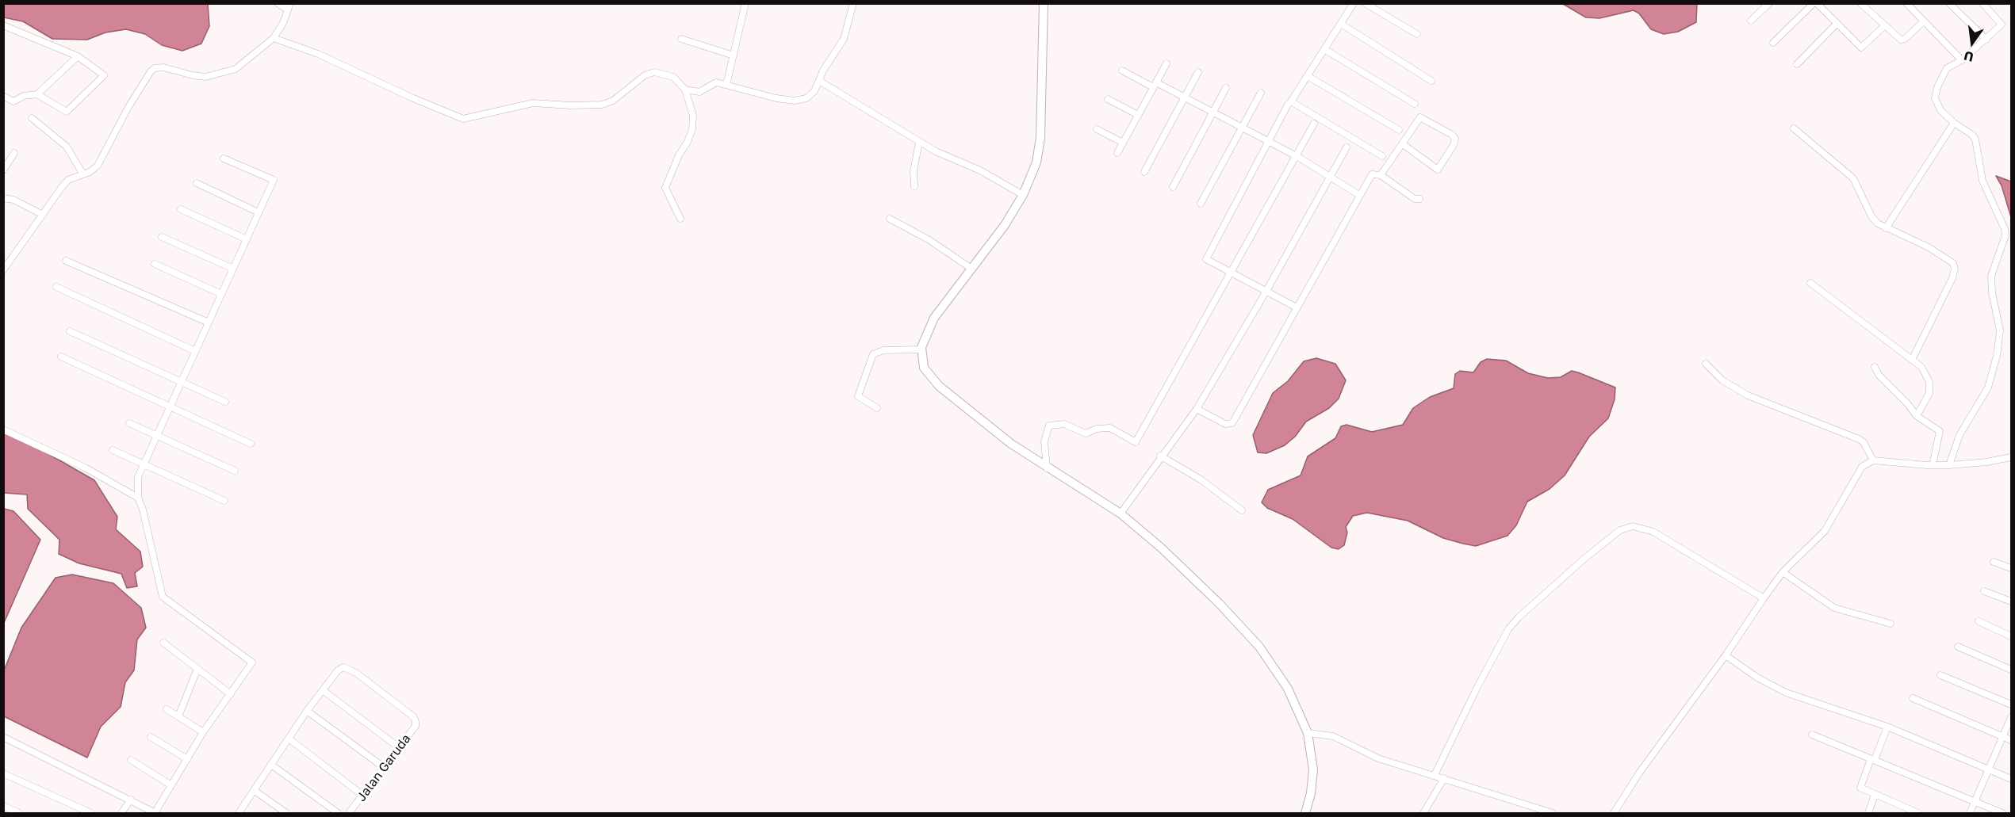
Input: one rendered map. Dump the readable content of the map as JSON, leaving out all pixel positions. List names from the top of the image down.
{
  "streets": {
    "street": ["Jalan Garuda"]
  },
  "north": "bottom"
}
